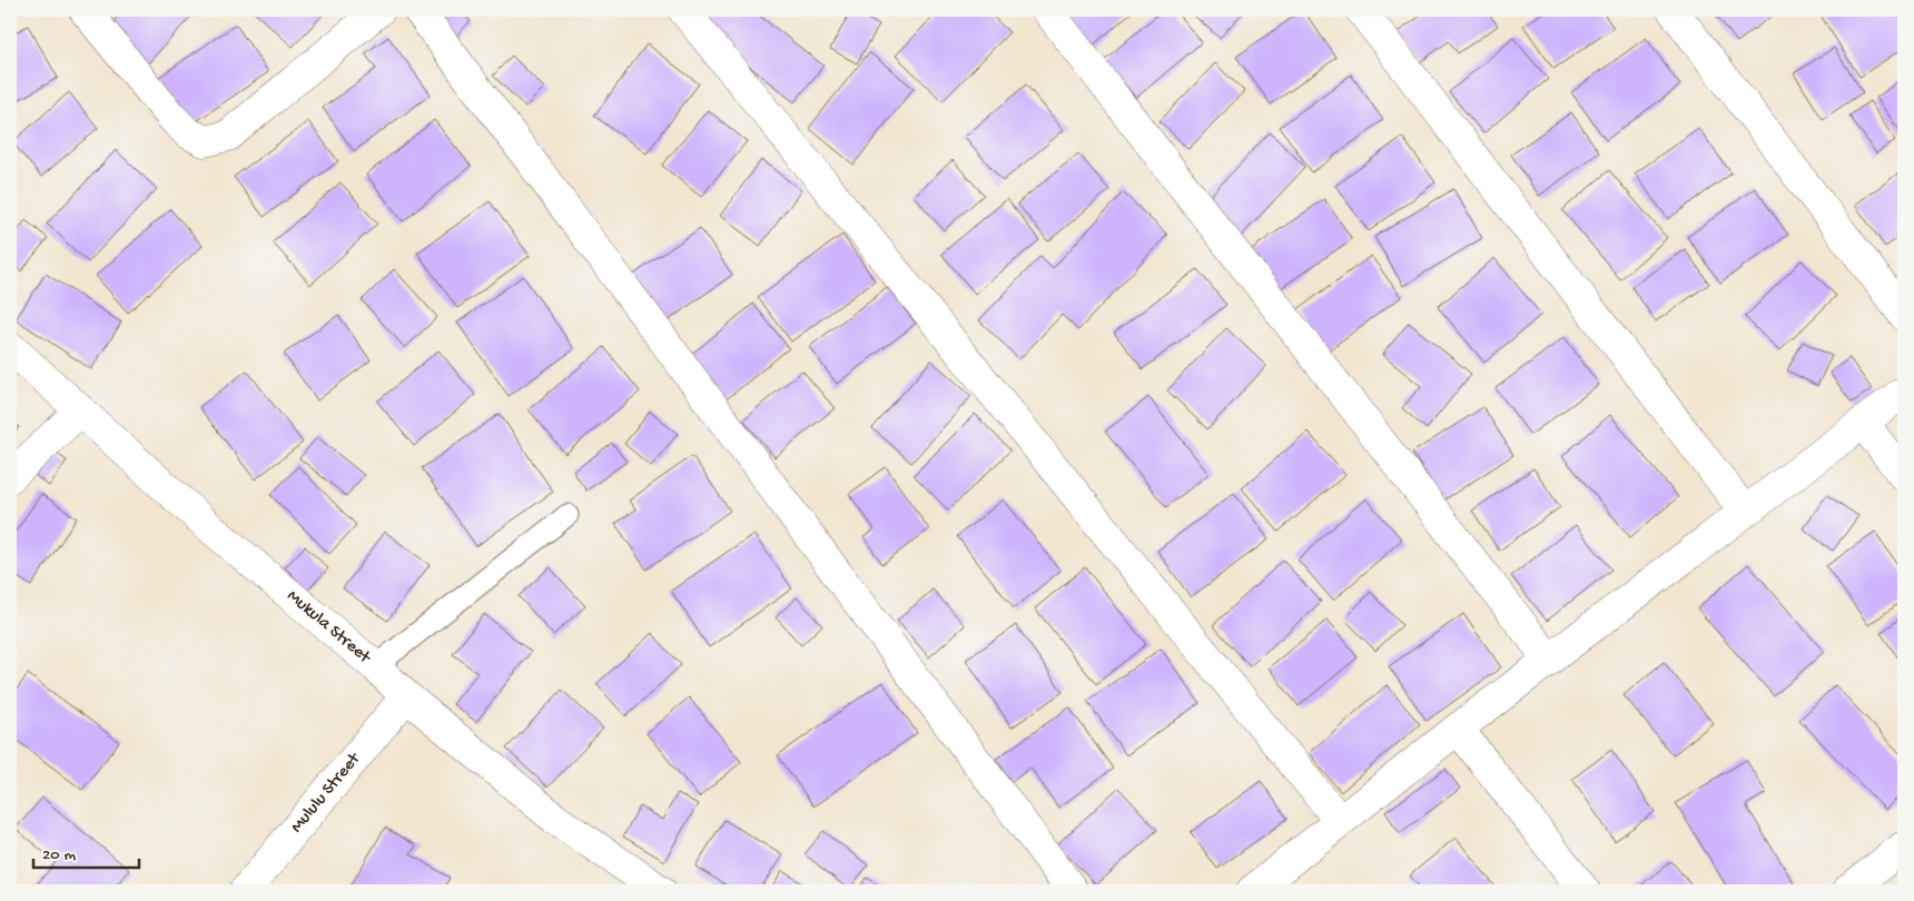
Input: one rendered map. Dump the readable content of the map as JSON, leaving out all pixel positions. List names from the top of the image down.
{
  "streets": {
    "street": ["Mukula Street", "Mululu Street"]
  },
  "crossings": [
    ["Mukula Street", "Mululu Street"]
  ],
  "scale_bar": "20 m"
}
